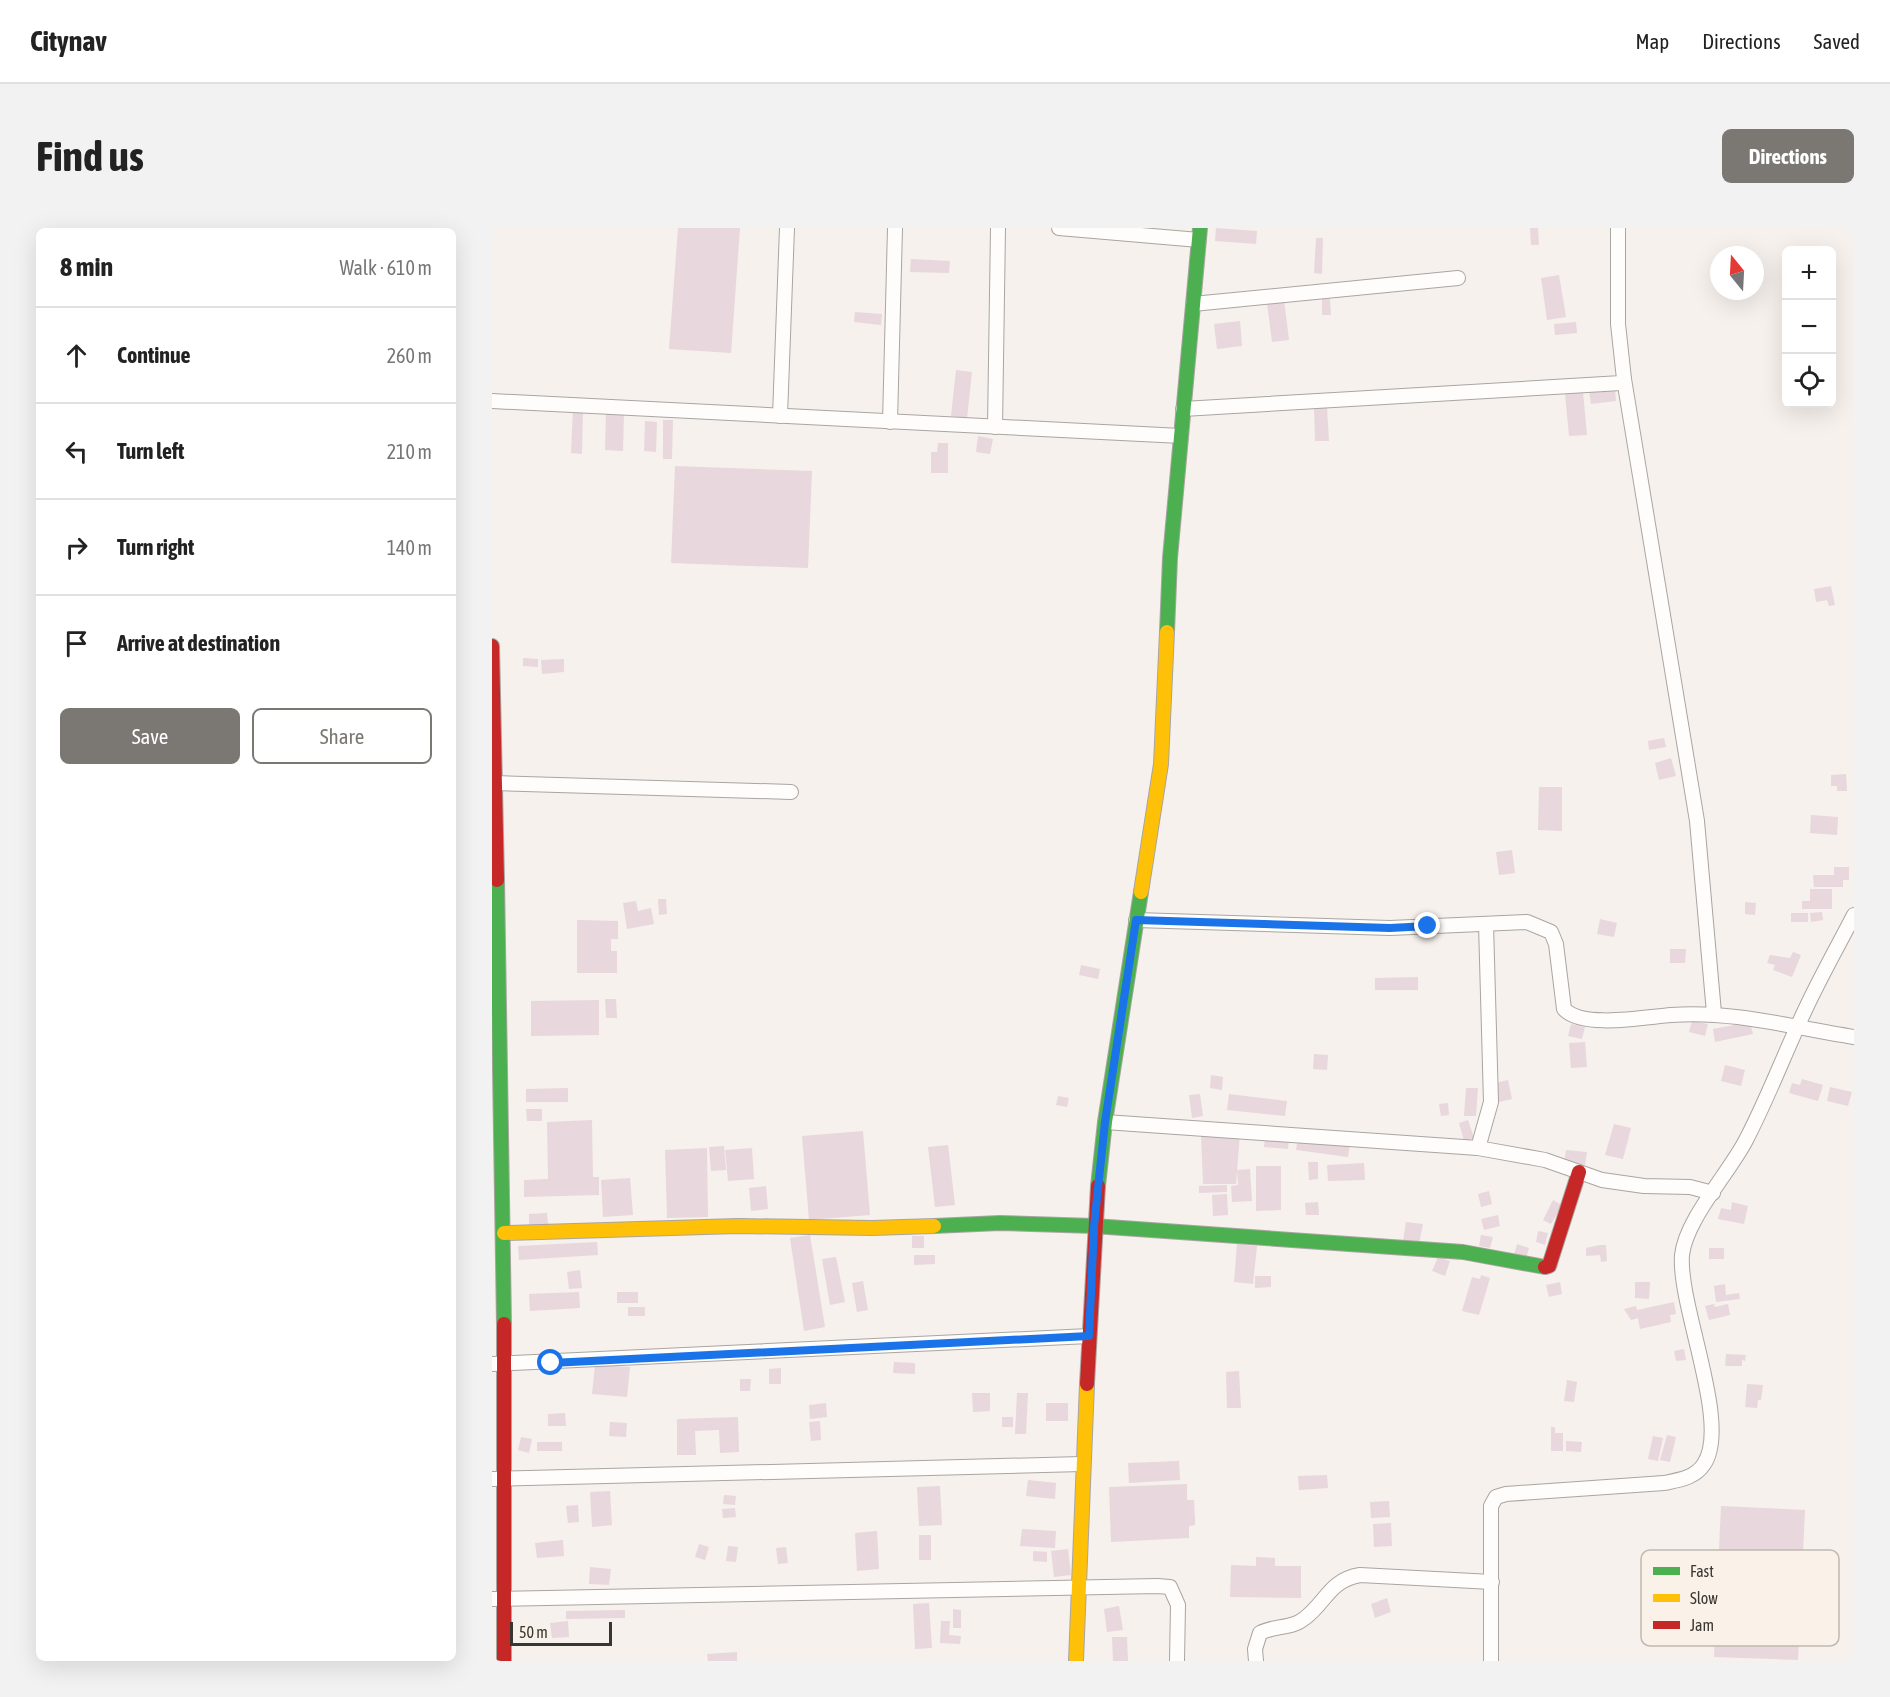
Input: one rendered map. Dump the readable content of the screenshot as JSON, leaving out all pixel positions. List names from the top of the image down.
{
  "legend": ["Fast", "Slow", "Jam"],
  "scale_bar": "50 m",
  "north": "top",
  "page": {
    "header": "Citynav",
    "nav": ["Map", "Directions", "Saved"],
    "buttons": [
      "Directions",
      ["Save", "Share"]
    ],
    "title": "Find us",
    "heading": ["8 min", "Walk · 610 m"],
    "map_buttons": ["+", "−"],
    "list": [
      ["Continue", "260 m"],
      ["Turn left", "210 m"],
      ["Turn right", "140 m"],
      "Arrive at destination"
    ],
    "scale": "50 m"
  }
}
